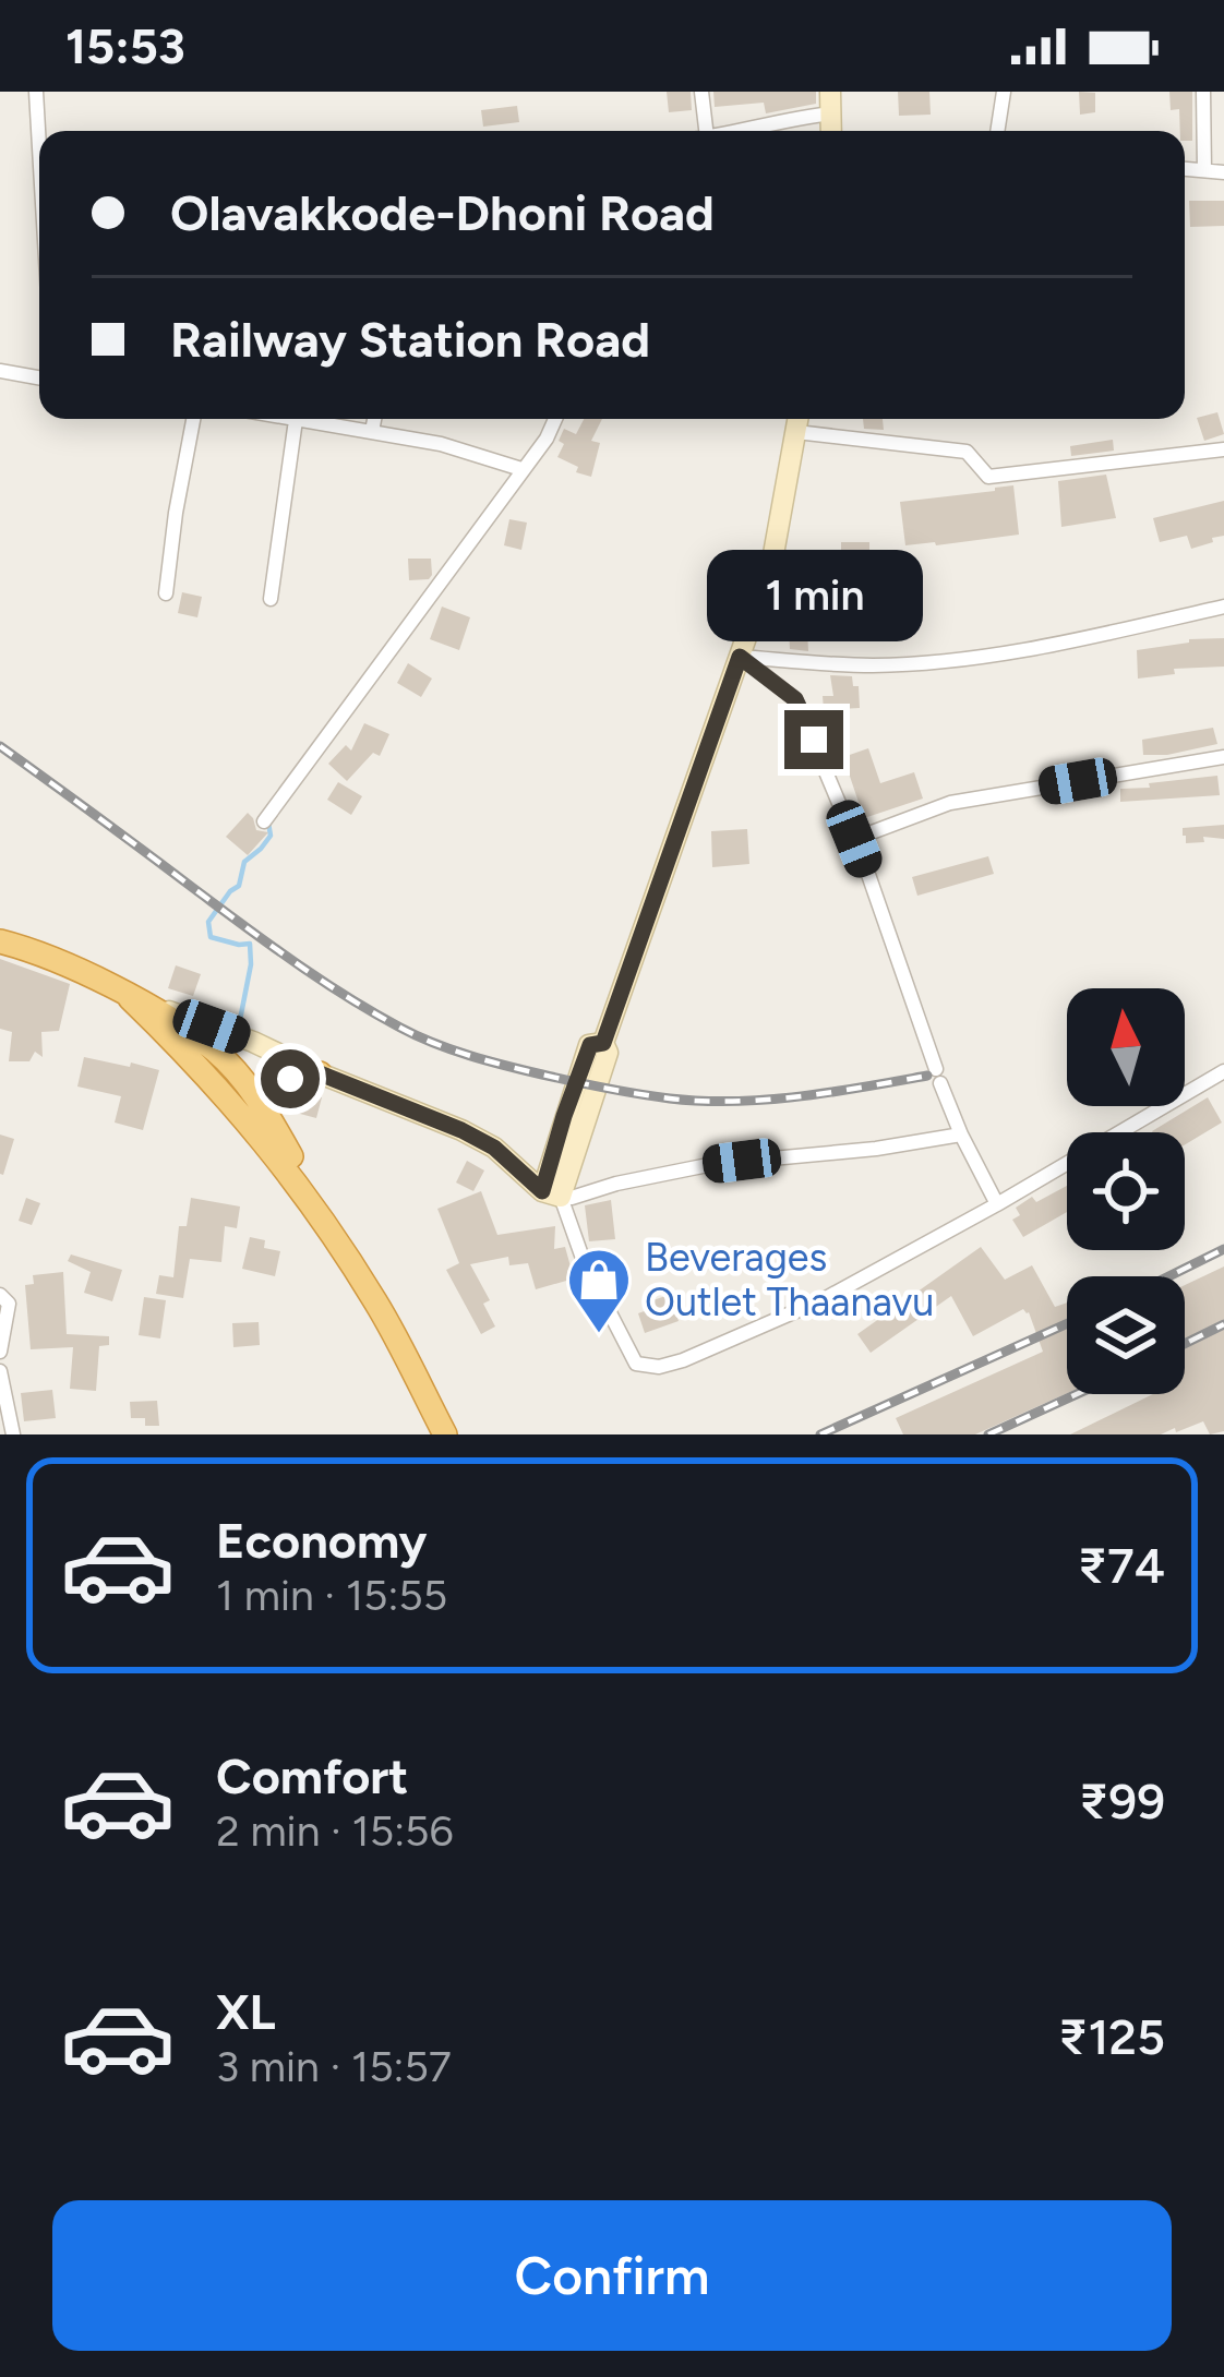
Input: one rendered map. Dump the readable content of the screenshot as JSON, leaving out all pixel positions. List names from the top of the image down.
{
  "places": {
    "shop": ["Beverages Outlet Thaanavu"]
  },
  "north": "top",
  "page": {
    "status": "15:53",
    "banner": ["Olavakkode-Dhoni Road", "Railway Station Road"],
    "bubble": "1 min",
    "list": [
      {
        "name": "Economy",
        "note": "1 min · 15:55",
        "value": "₹74"
      },
      {
        "name": "Comfort",
        "note": "2 min · 15:56",
        "value": "₹99"
      },
      {
        "name": "XL",
        "note": "3 min · 15:57",
        "value": "₹125"
      }
    ],
    "buttons": "Confirm"
  }
}
